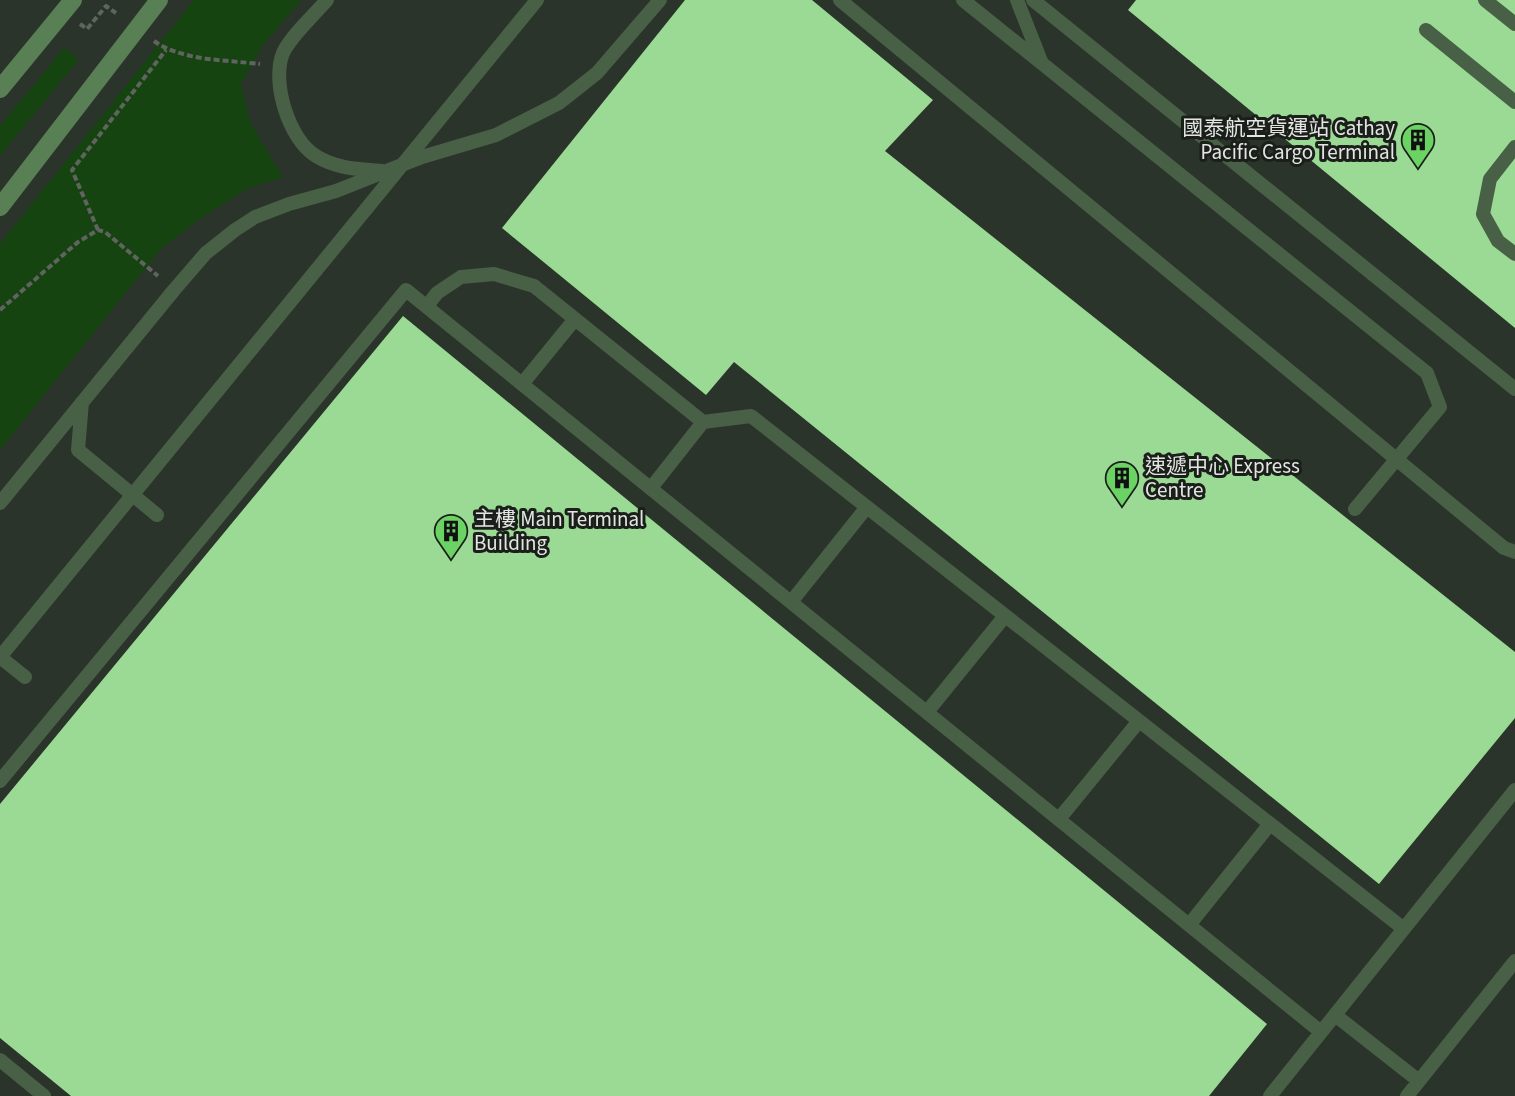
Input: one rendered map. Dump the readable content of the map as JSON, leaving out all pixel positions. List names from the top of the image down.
{
  "places": {
    "building": ["國泰航空貨運站 Cathay Pacific Cargo Terminal", "速遞中心 Express Centre", "主樓 Main Terminal Building"]
  }
}
